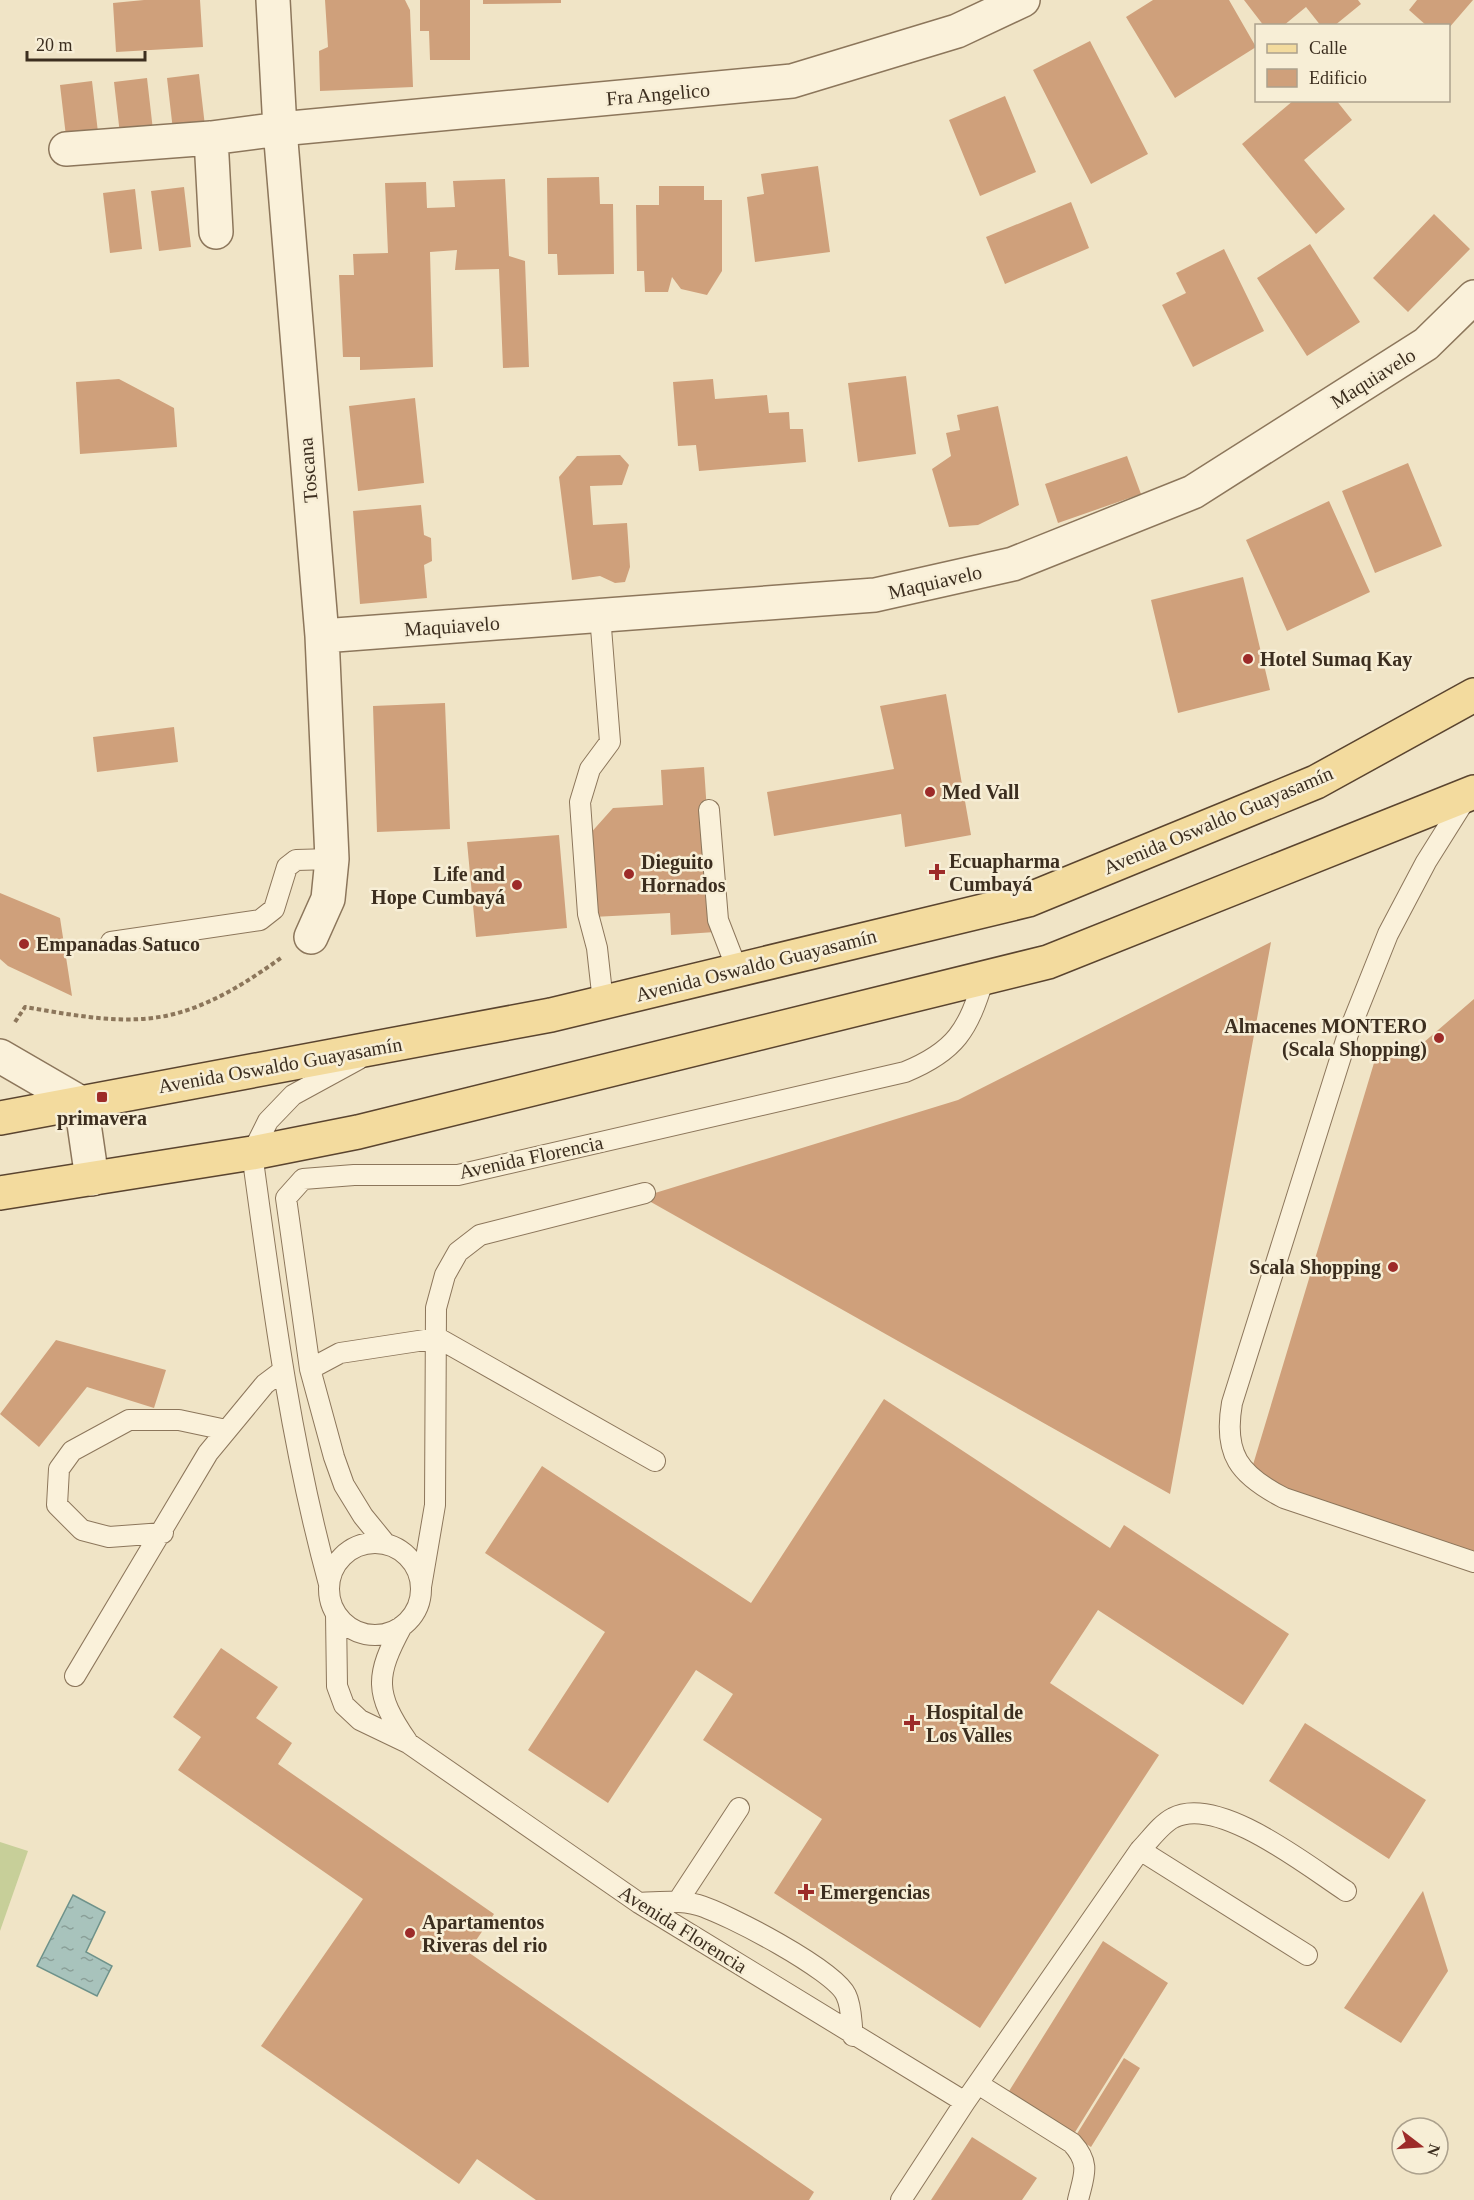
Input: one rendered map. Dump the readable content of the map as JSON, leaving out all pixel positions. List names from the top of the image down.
{
  "streets": {
    "main road": ["Avenida Oswaldo Guayasamín"],
    "street": ["Fra Angelico", "Maquiavelo", "Toscana"],
    "lane": ["Avenida Florencia"]
  },
  "crossings": [
    ["Fra Angelico", "Toscana"],
    ["Maquiavelo", "Toscana"]
  ],
  "places": {
    "other": [
      "Hotel Sumaq Kay",
      "Med Vall",
      "Dieguito Hornados",
      "Life and Hope Cumbayá",
      "Empanadas Satuco",
      "Almacenes MONTERO (Scala Shopping)",
      "Scala Shopping",
      "Apartamentos Riveras del rio"
    ],
    "health": ["Ecuapharma Cumbayá", "Hospital de Los Valles", "Emergencias"],
    "transit": ["primavera"]
  },
  "legend": ["Calle", "Edificio"],
  "scale_bar": "20 m",
  "north": "right"
}
